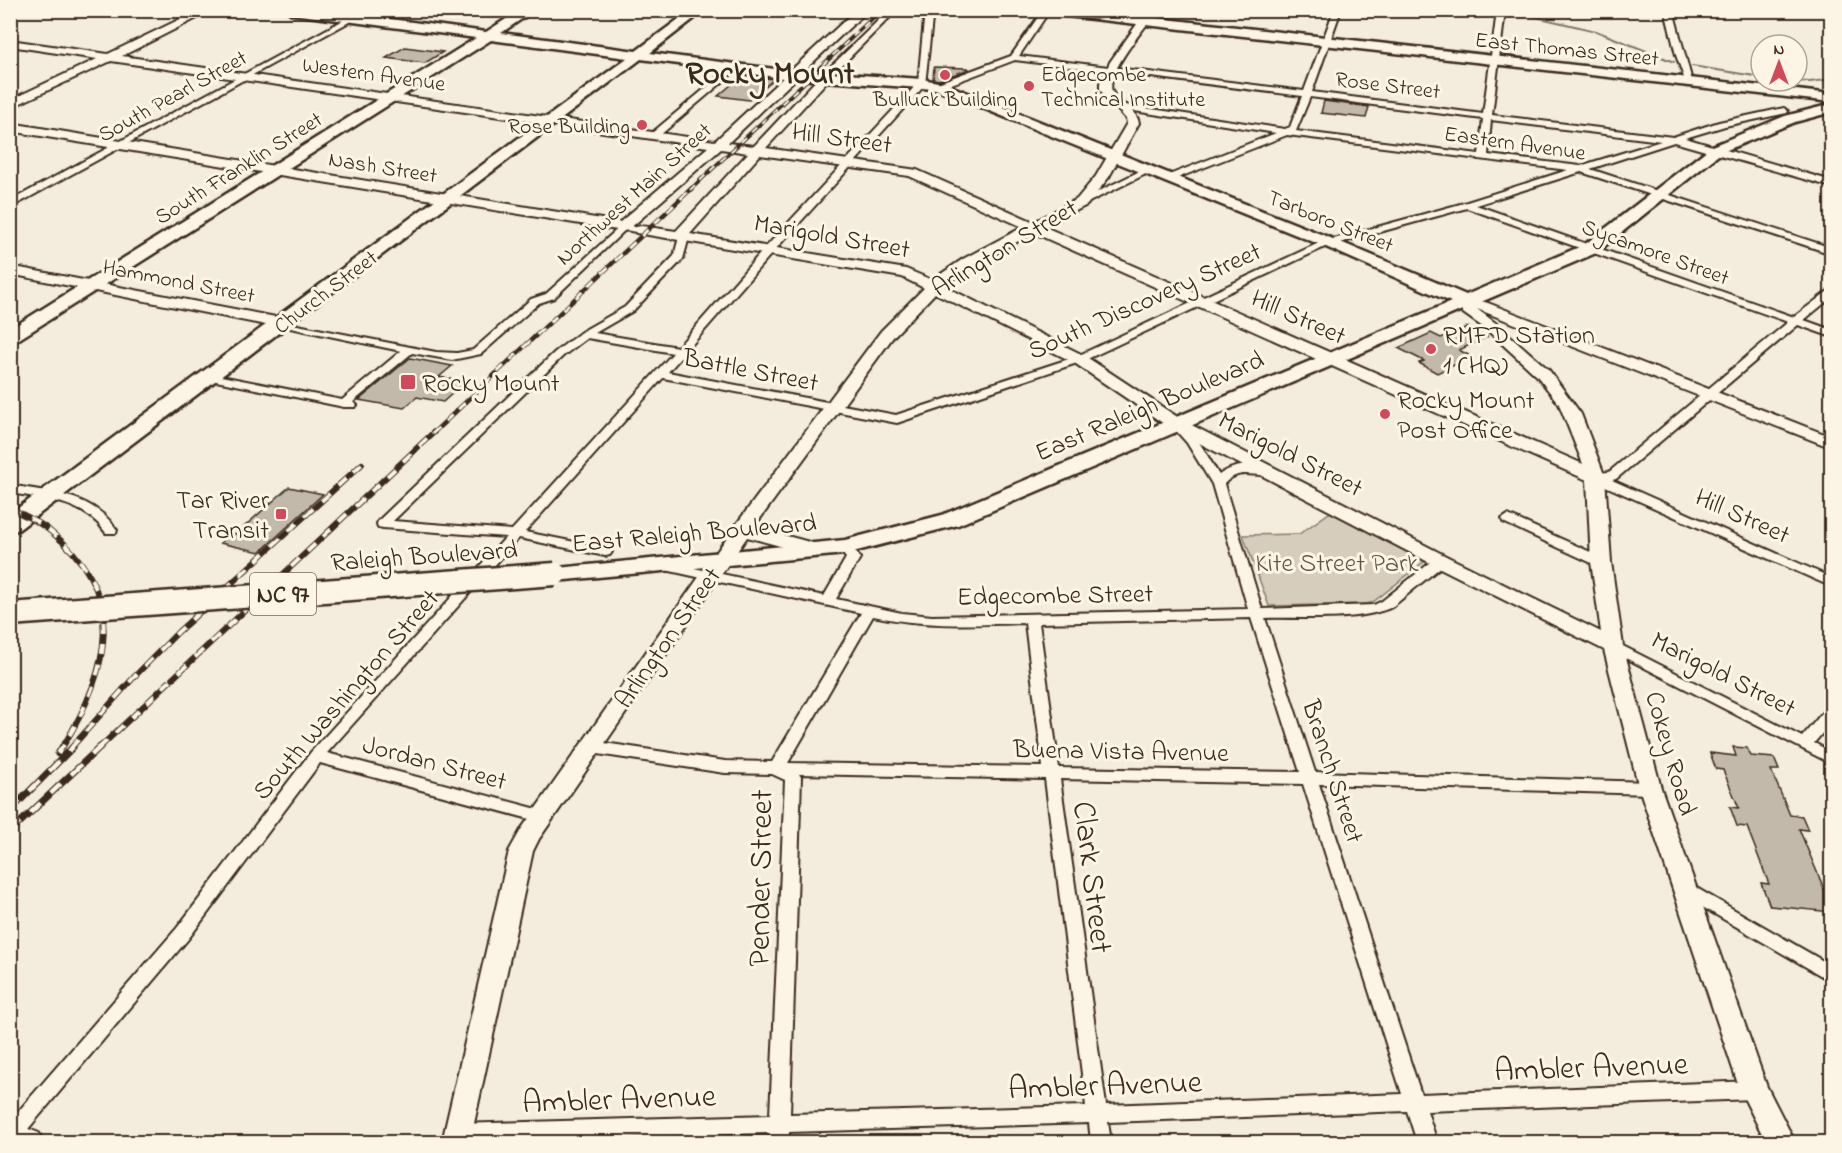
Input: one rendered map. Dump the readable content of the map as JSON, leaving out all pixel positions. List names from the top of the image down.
{
  "streets": {
    "main road": [
      "East Thomas Street",
      "South Franklin Street",
      "Tarboro Street",
      "Church Street",
      "East Raleigh Boulevard",
      "Raleigh Boulevard",
      "NC 97"
    ],
    "street": [
      "Western Avenue",
      "Rose Street",
      "South Pearl Street",
      "Hill Street",
      "Eastern Avenue",
      "Nash Street",
      "Northwest Main Street",
      "Marigold Street",
      "Arlington Street",
      "Sycamore Street",
      "Hammond Street",
      "South Discovery Street",
      "Battle Street",
      "Edgecombe Street",
      "South Washington Street",
      "Buena Vista Avenue",
      "Cokey Road",
      "Jordan Street",
      "Branch Street",
      "Clark Street",
      "Pender Street",
      "Ambler Avenue"
    ]
  },
  "crossings": [
    ["East Thomas Street", "East Raleigh Boulevard"],
    ["Western Avenue", "South Pearl Street"],
    ["Western Avenue", "Hill Street"],
    ["Western Avenue", "South Franklin Street"],
    ["Western Avenue", "Northwest Main Street"],
    ["Western Avenue", "Church Street"],
    ["Rose Street", "Tarboro Street"],
    ["Rose Street", "South Discovery Street"],
    ["Rose Street", "East Raleigh Boulevard"],
    ["South Pearl Street", "Nash Street"],
    ["South Pearl Street", "Tarboro Street"],
    ["Hill Street", "Northwest Main Street"],
    ["Hill Street", "Arlington Street"],
    ["Hill Street", "South Discovery Street"],
    ["Hill Street", "East Raleigh Boulevard"],
    ["Hill Street", "South Washington Street"],
    ["Hill Street", "Cokey Road"],
    ["Eastern Avenue", "South Discovery Street"],
    ["Eastern Avenue", "East Raleigh Boulevard"],
    ["Nash Street", "South Franklin Street"],
    ["Nash Street", "Northwest Main Street"],
    ["Nash Street", "Marigold Street"],
    ["Nash Street", "Church Street"],
    ["South Franklin Street", "Tarboro Street"],
    ["South Franklin Street", "Hammond Street"],
    ["Northwest Main Street", "Tarboro Street"],
    ["Northwest Main Street", "Hammond Street"],
    ["Tarboro Street", "Arlington Street"],
    ["Tarboro Street", "Church Street"],
    ["Tarboro Street", "South Discovery Street"],
    ["Tarboro Street", "East Raleigh Boulevard"],
    ["Tarboro Street", "South Washington Street"],
    ["Tarboro Street", "Cokey Road"],
    ["Marigold Street", "Arlington Street"],
    ["Marigold Street", "South Discovery Street"],
    ["Marigold Street", "East Raleigh Boulevard"],
    ["Marigold Street", "Edgecombe Street"],
    ["Marigold Street", "South Washington Street"],
    ["Marigold Street", "Cokey Road"],
    ["Marigold Street", "Branch Street"],
    ["Arlington Street", "South Discovery Street"],
    ["Arlington Street", "Battle Street"],
    ["Arlington Street", "East Raleigh Boulevard"],
    ["Arlington Street", "Edgecombe Street"],
    ["Arlington Street", "Buena Vista Avenue"],
    ["Arlington Street", "Jordan Street"],
    ["Arlington Street", "Ambler Avenue"],
    ["Sycamore Street", "South Discovery Street"],
    ["Sycamore Street", "East Raleigh Boulevard"],
    ["Hammond Street", "Church Street"],
    ["South Discovery Street", "Battle Street"],
    ["South Discovery Street", "East Raleigh Boulevard"],
    ["Battle Street", "South Washington Street"],
    ["East Raleigh Boulevard", "Raleigh Boulevard"],
    ["East Raleigh Boulevard", "Edgecombe Street"],
    ["East Raleigh Boulevard", "Cokey Road"],
    ["East Raleigh Boulevard", "Branch Street"],
    ["Edgecombe Street", "Branch Street"],
    ["Edgecombe Street", "Clark Street"],
    ["Edgecombe Street", "Pender Street"],
    ["South Washington Street", "Jordan Street"],
    ["Buena Vista Avenue", "Cokey Road"],
    ["Buena Vista Avenue", "Branch Street"],
    ["Buena Vista Avenue", "Clark Street"],
    ["Buena Vista Avenue", "Pender Street"],
    ["Cokey Road", "Ambler Avenue"],
    ["Branch Street", "Ambler Avenue"],
    ["Clark Street", "Ambler Avenue"],
    ["Pender Street", "Ambler Avenue"]
  ],
  "districts": ["Rocky Mount"],
  "parks": ["Kite Street Park"],
  "places": {
    "other": [
      "Bulluck Building",
      "Edgecombe Technical Institute",
      "Rose Building",
      "RMFD Station 1 (HQ)",
      "Rocky Mount Post Office"
    ],
    "transit": ["Rocky Mount", "Tar River Transit"]
  },
  "north": "top"
}
